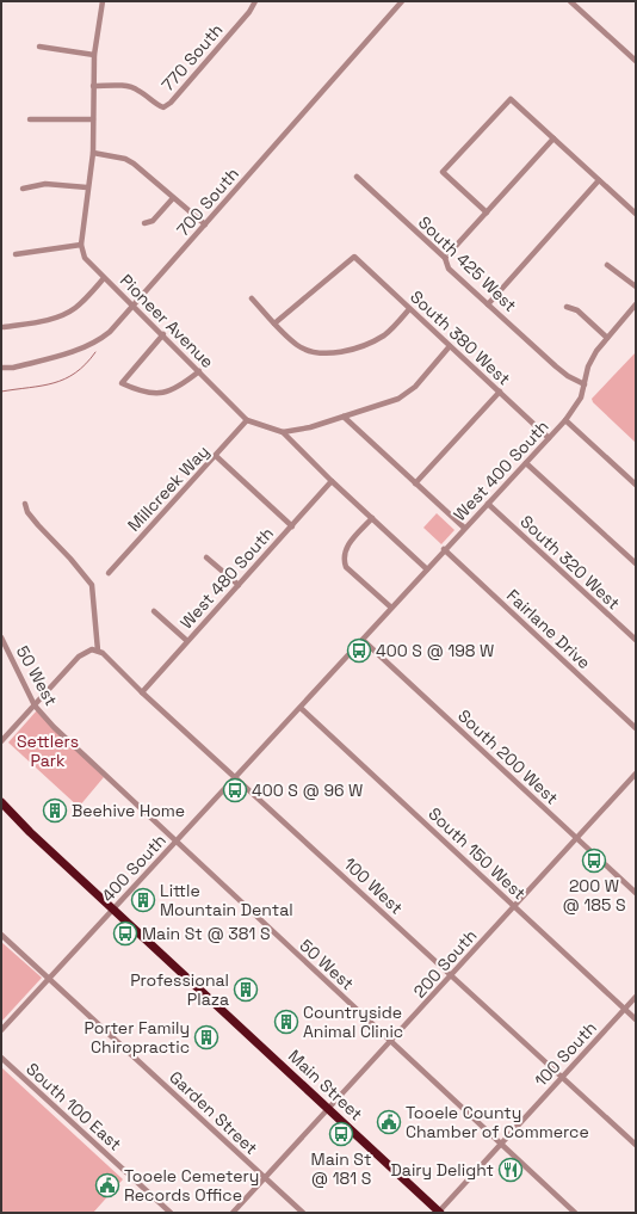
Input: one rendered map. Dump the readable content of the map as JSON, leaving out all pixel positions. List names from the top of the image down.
{
  "streets": {
    "highway": ["Main Street"],
    "street": [
      "770 South",
      "700 South",
      "South 425 West",
      "Pioneer Avenue",
      "South 380 West",
      "West 400 South",
      "Millcreek Way",
      "South 320 West",
      "West 480 South",
      "Fairlane Drive",
      "50 West",
      "South 200 West",
      "South 150 West",
      "400 South",
      "100 West",
      "200 South",
      "100 South",
      "South 100 East",
      "Garden Street"
    ]
  },
  "crossings": [
    ["700 South", "Pioneer Avenue"],
    ["South 425 West", "West 400 South"],
    ["Pioneer Avenue", "West 400 South"],
    ["Pioneer Avenue", "Millcreek Way"],
    ["Pioneer Avenue", "West 480 South"],
    ["South 380 West", "West 400 South"],
    ["West 400 South", "South 320 West"],
    ["West 400 South", "Fairlane Drive"],
    ["West 400 South", "South 200 West"],
    ["West 400 South", "400 South"],
    ["West 480 South", "100 West"],
    ["50 West", "400 South"],
    ["50 West", "200 South"],
    ["50 West", "100 South"],
    ["South 200 West", "400 South"],
    ["South 200 West", "200 South"],
    ["South 150 West", "400 South"],
    ["South 150 West", "200 South"],
    ["South 150 West", "100 South"],
    ["400 South", "100 West"],
    ["400 South", "Main Street"],
    ["400 South", "Garden Street"],
    ["100 West", "200 South"],
    ["100 West", "100 South"],
    ["200 South", "Main Street"],
    ["200 South", "Garden Street"],
    ["100 South", "Main Street"]
  ],
  "parks": ["Settlers Park"],
  "places": {
    "bus stop": [
      "400 S @ 198 W",
      "400 S @ 96 W",
      "200 W @ 185 S",
      "Main St @ 381 S",
      "Main St @ 181 S"
    ],
    "building": [
      "Beehive Home",
      "Little Mountain Dental",
      "Professional Plaza",
      "Countryside Animal Clinic",
      "Porter Family Chiropractic"
    ],
    "public building": ["Tooele County Chamber of Commerce", "Tooele Cemetery Records Office"],
    "restaurant": ["Dairy Delight"]
  }
}
